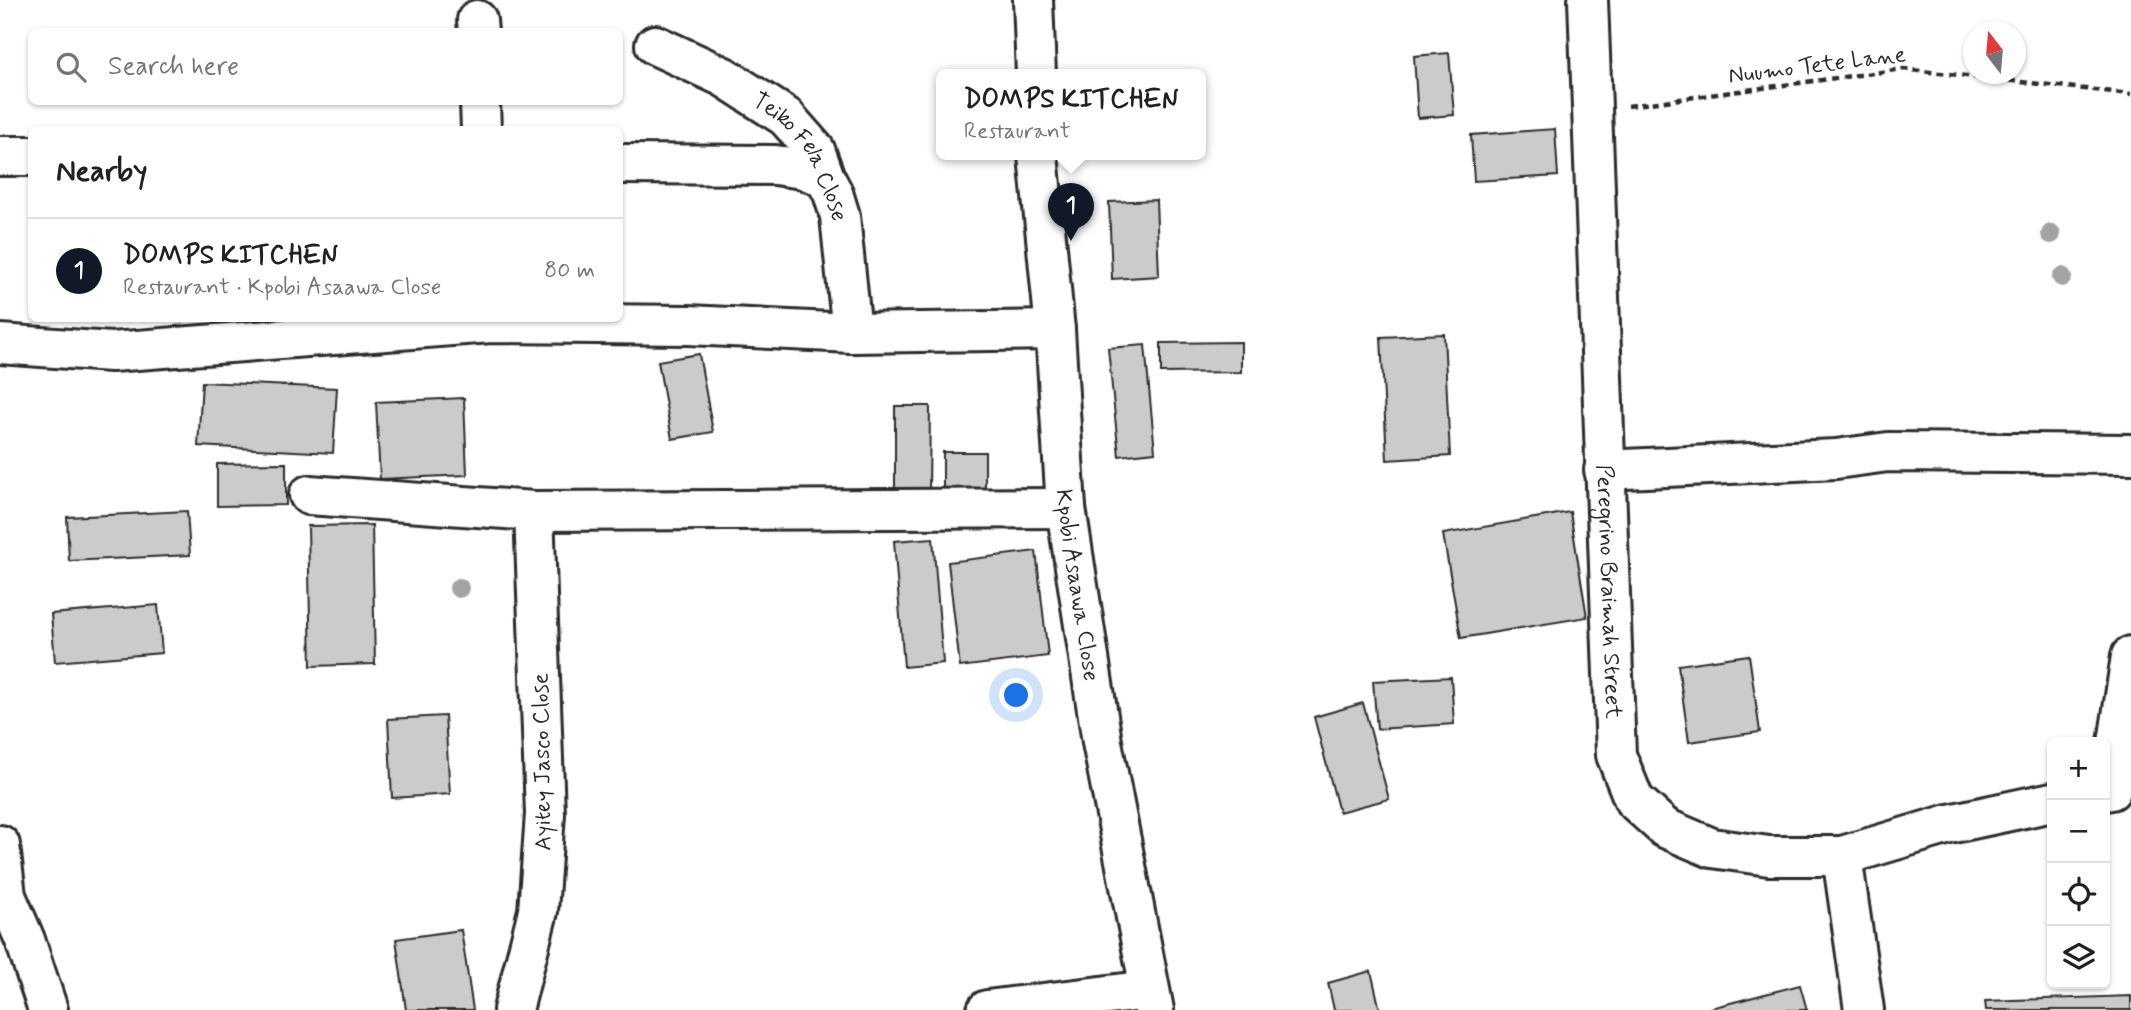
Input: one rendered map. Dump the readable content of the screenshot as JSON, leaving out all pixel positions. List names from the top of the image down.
{
  "streets": {
    "street": [
      "Teiko Fela Close",
      "Kpobi Asaawa Close",
      "Peregrino Braimah Street",
      "Ayitey Jasco Close"
    ],
    "path": ["Nuumo Tete Lane"]
  },
  "crossings": [
    ["Nuumo Tete Lane", "Peregrino Braimah Street"]
  ],
  "north": "top",
  "page": {
    "search": "Search here",
    "popup": ["DOMPS KITCHEN", "Restaurant"],
    "heading": "Nearby",
    "pins": "1",
    "list": [
      {
        "mark": "1",
        "name": "DOMPS KITCHEN",
        "note": "Restaurant · Kpobi Asaawa Close",
        "value": "80 m"
      }
    ],
    "map_buttons": ["+", "−"]
  }
}
